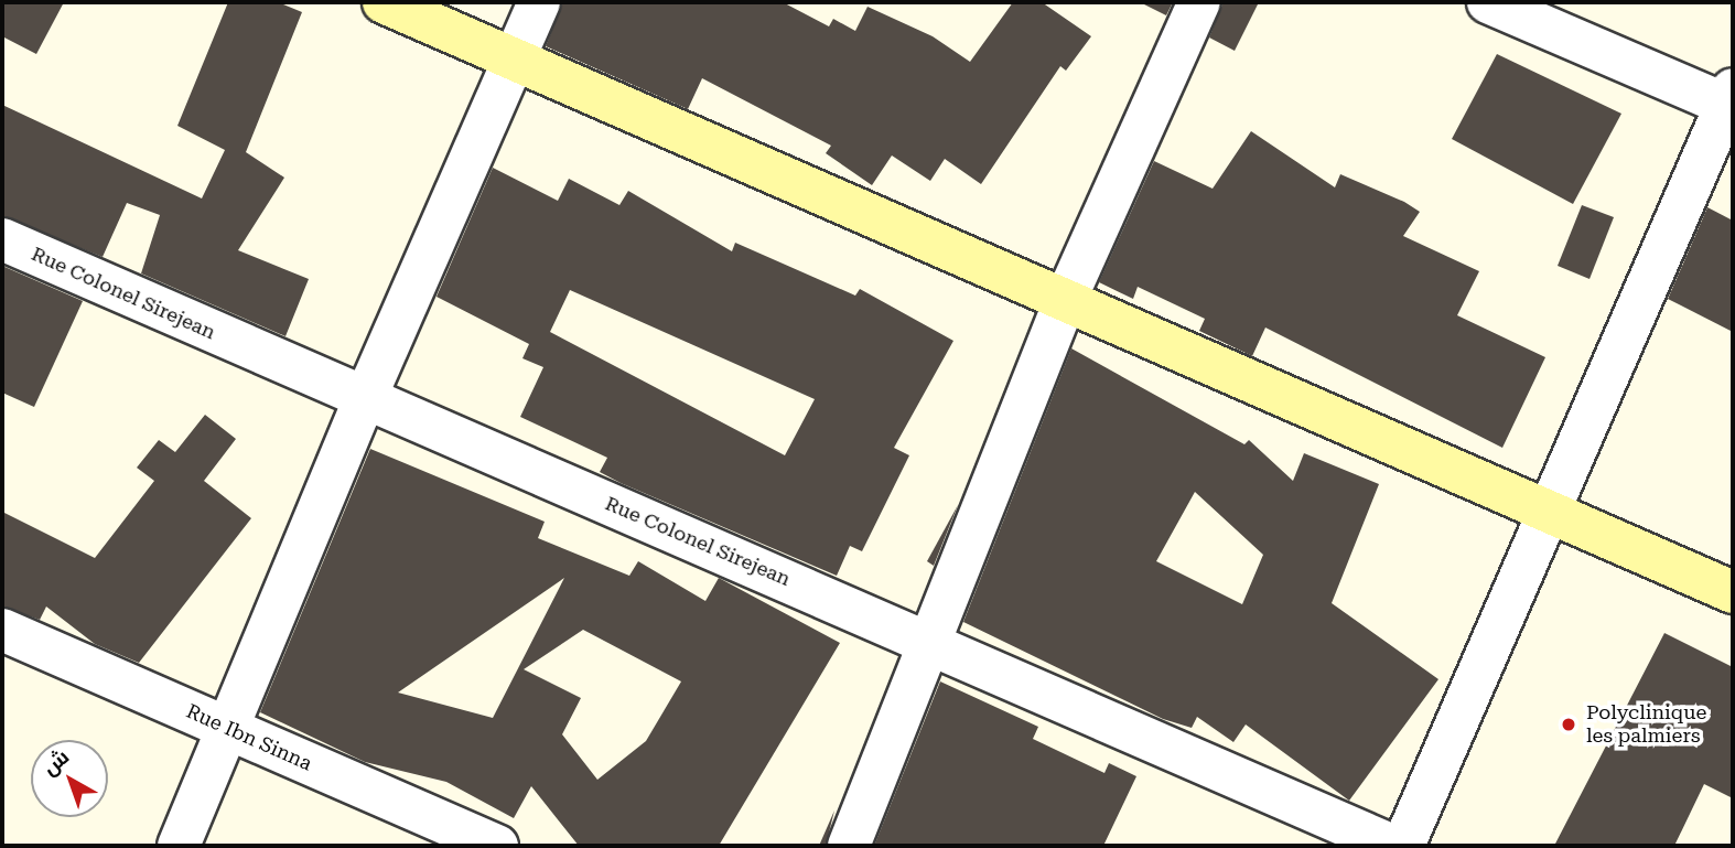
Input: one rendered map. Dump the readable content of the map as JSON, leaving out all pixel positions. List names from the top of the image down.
{
  "streets": {
    "street": ["Rue Colonel Sirejean", "Rue Ibn Sinna"]
  },
  "places": ["Polyclinique les palmiers"],
  "north": "top left"
}
